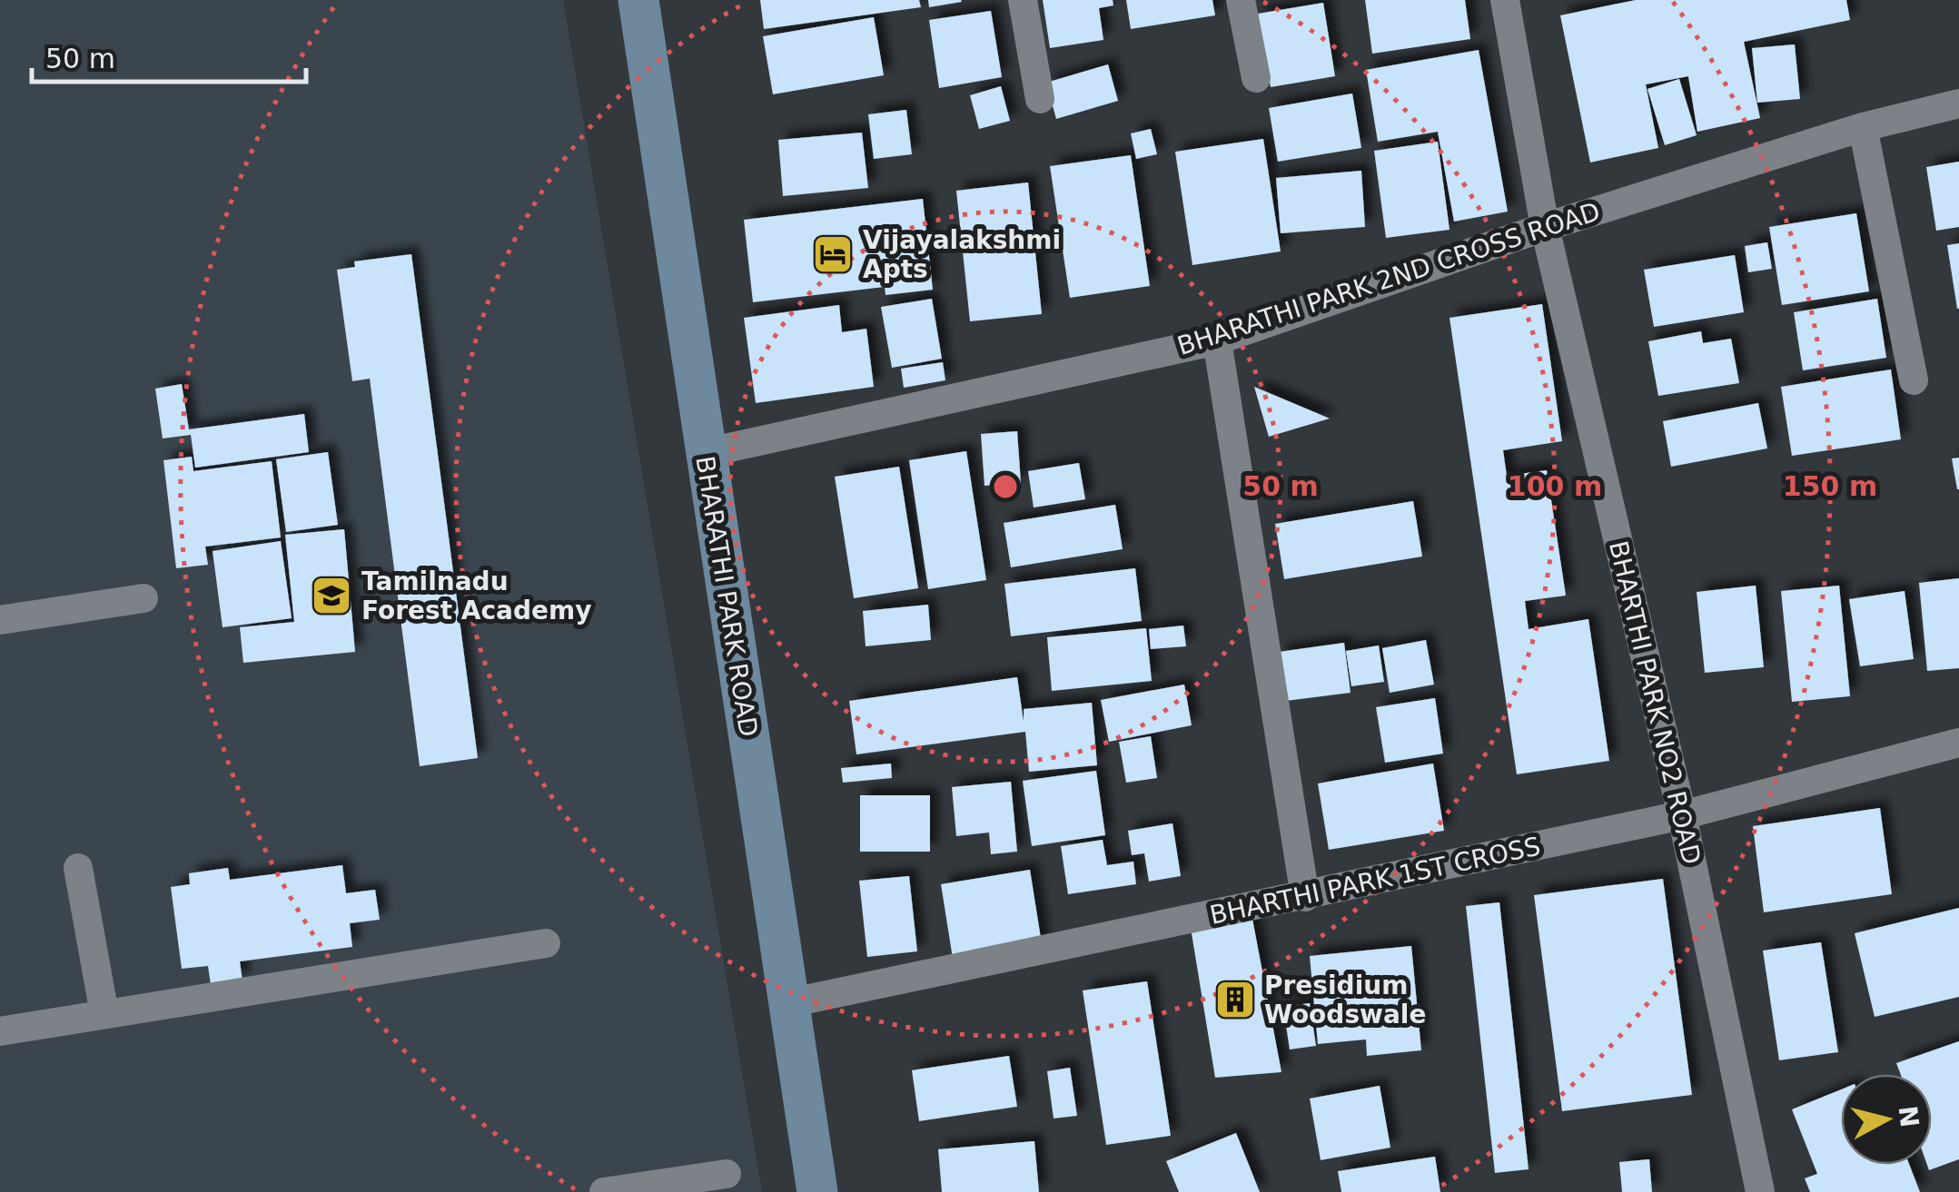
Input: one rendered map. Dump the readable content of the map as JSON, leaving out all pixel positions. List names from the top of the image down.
{
  "streets": {
    "main road": ["BHARATHI PARK ROAD"],
    "street": ["BHARATHI PARK 2ND CROSS ROAD", "BHARTHI PARK NO2 ROAD", "BHARTHI PARK 1ST CROSS"]
  },
  "crossings": [
    ["BHARATHI PARK 2ND CROSS ROAD", "BHARATHI PARK ROAD"],
    ["BHARATHI PARK 2ND CROSS ROAD", "BHARTHI PARK NO2 ROAD"],
    ["BHARATHI PARK ROAD", "BHARTHI PARK 1ST CROSS"],
    ["BHARTHI PARK NO2 ROAD", "BHARTHI PARK 1ST CROSS"]
  ],
  "places": {
    "hotel": ["Vijayalakshmi Apts"],
    "school or university": ["Tamilnadu Forest Academy"],
    "building": ["Presidium Woodswale"]
  },
  "scale_bar": "50 m",
  "north": "right",
  "rings": ["50 m", "100 m", "150 m"]
}
